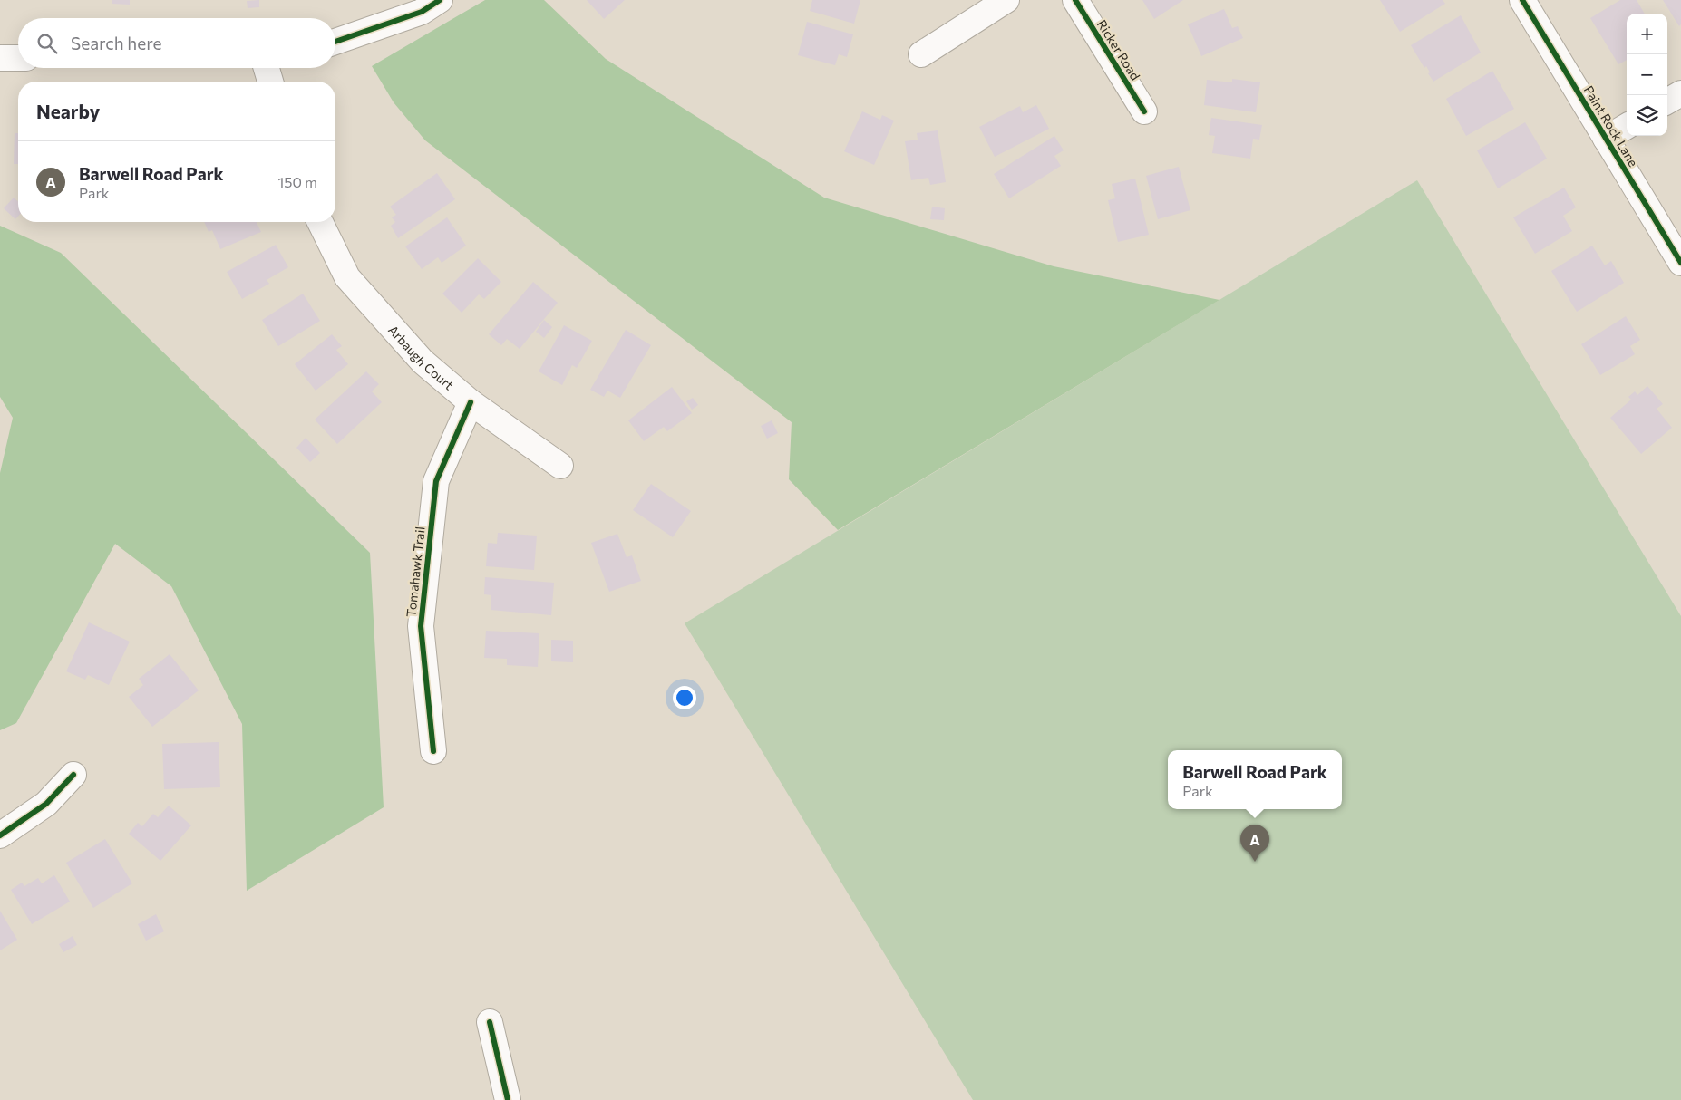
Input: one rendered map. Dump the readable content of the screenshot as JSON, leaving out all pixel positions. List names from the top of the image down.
{
  "streets": {
    "street": [
      "Ricker Road",
      "Paint Rock Lane",
      "Arbaugh Court",
      "Tomahawk Trail"
    ]
  },
  "crossings": [
    ["Arbaugh Court", "Tomahawk Trail"]
  ],
  "page": {
    "map_buttons": ["+", "−"],
    "search": "Search here",
    "heading": "Nearby",
    "list": [
      {
        "mark": "A",
        "name": "Barwell Road Park",
        "note": "Park",
        "value": "150 m"
      }
    ],
    "popup": ["Barwell Road Park", "Park"],
    "pins": "A"
  }
}
